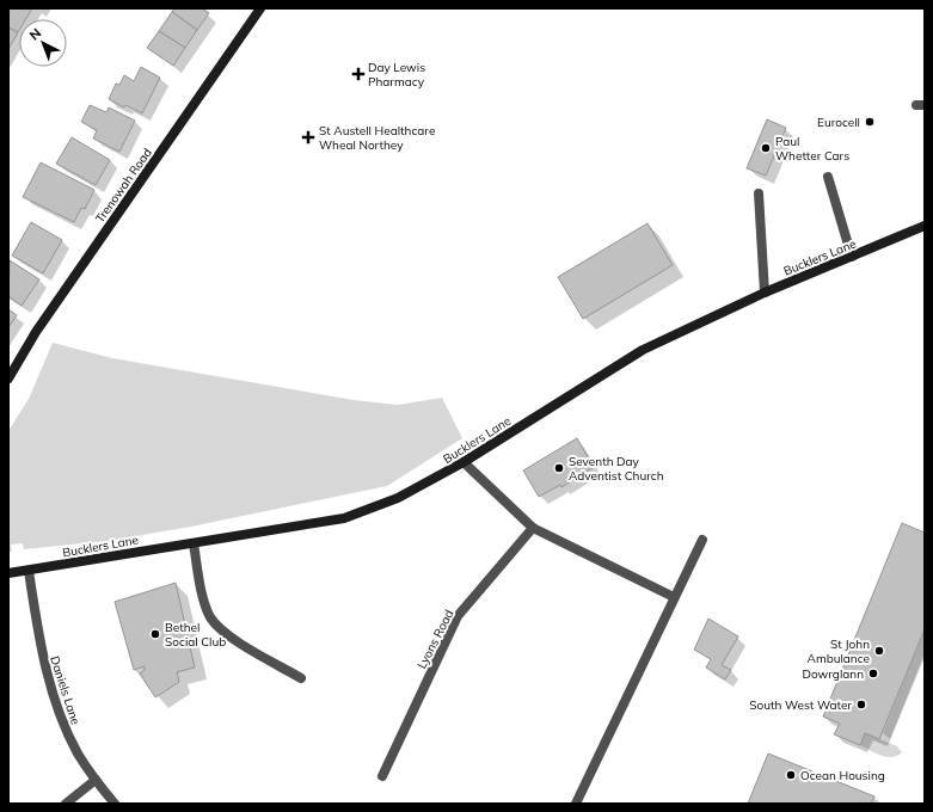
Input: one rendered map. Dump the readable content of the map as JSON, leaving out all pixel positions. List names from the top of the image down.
{
  "streets": {
    "street": [
      "Trenowah Road",
      "Bucklers Lane",
      "Lyons Road",
      "Daniels Lane"
    ]
  },
  "crossings": [
    ["Bucklers Lane", "Daniels Lane"]
  ],
  "places": {
    "health": ["Day Lewis Pharmacy", "St Austell Healthcare Wheal Northey"],
    "other": [
      "Eurocell",
      "Paul Whetter Cars",
      "Seventh Day Adventist Church",
      "Bethel Social Club",
      "St John Ambulance",
      "Dowrglann",
      "South West Water",
      "Ocean Housing"
    ]
  },
  "north": "top left"
}
